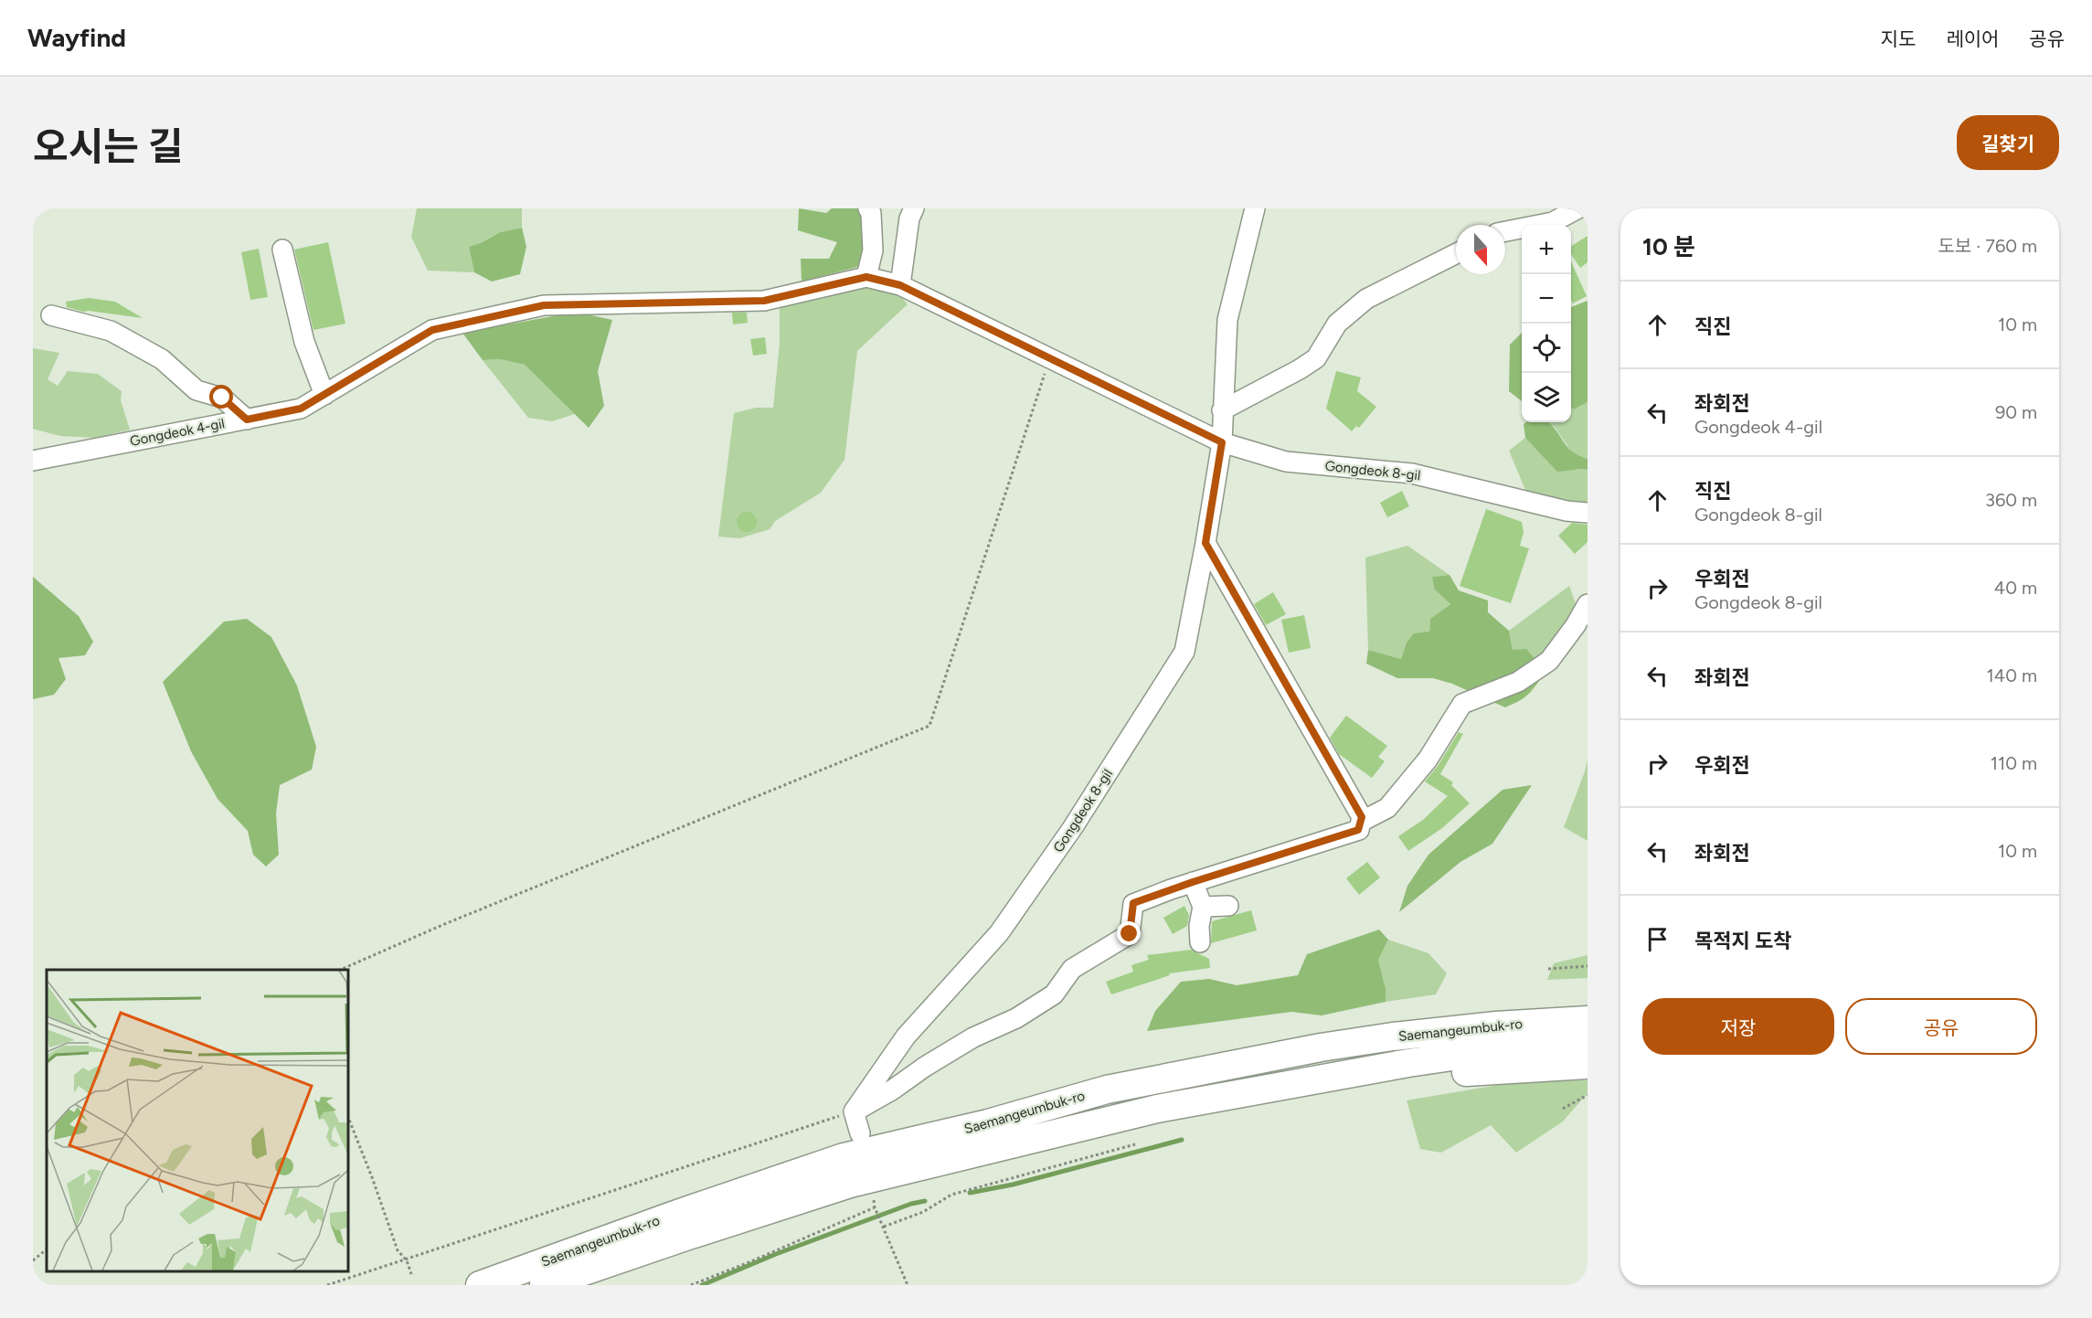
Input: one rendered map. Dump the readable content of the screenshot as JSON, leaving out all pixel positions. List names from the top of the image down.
{
  "streets": {
    "highway": ["Saemangeumbuk-ro"],
    "street": ["Gongdeok 4-gil", "Gongdeok 8-gil"]
  },
  "crossings": [
    ["Gongdeok 4-gil", "Gongdeok 8-gil"]
  ],
  "north": "bottom",
  "page": {
    "header": "Wayfind",
    "nav": ["지도", "레이어", "공유"],
    "title": "오시는 길",
    "buttons": [
      "길찾기",
      ["저장", "공유"]
    ],
    "heading": ["10 분", "도보 · 760 m"],
    "map_buttons": ["+", "−"],
    "list": [
      ["직진", "10 m"],
      ["좌회전", "Gongdeok 4-gil", "90 m"],
      ["직진", "Gongdeok 8-gil", "360 m"],
      ["우회전", "Gongdeok 8-gil", "40 m"],
      ["좌회전", "140 m"],
      ["우회전", "110 m"],
      ["좌회전", "10 m"],
      "목적지 도착"
    ]
  }
}
